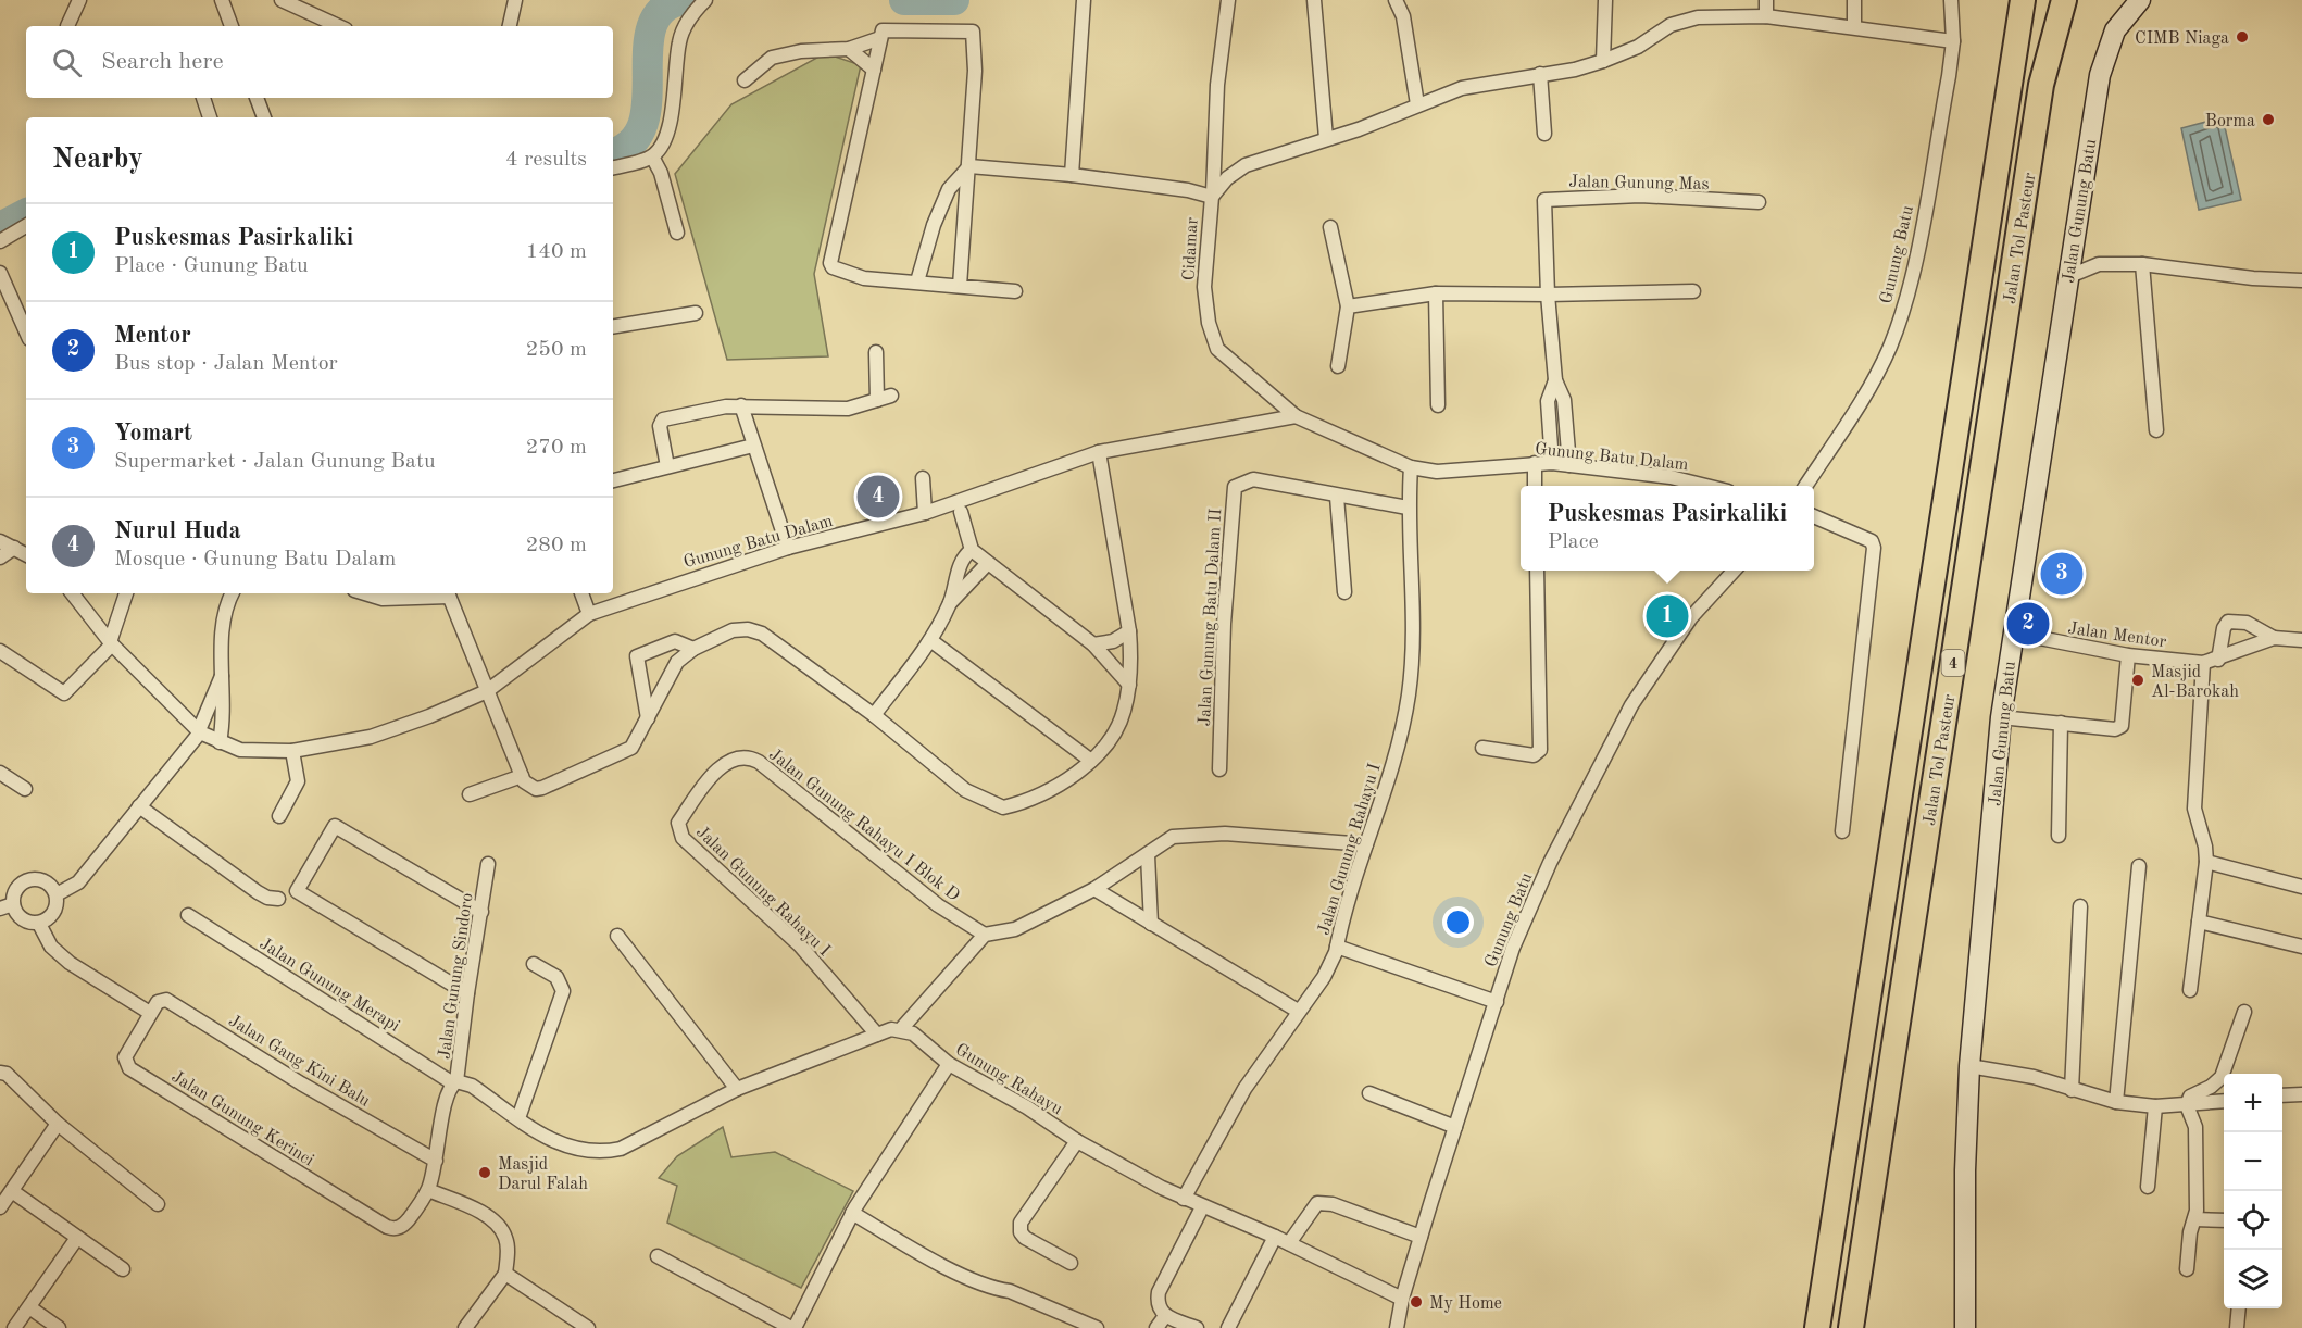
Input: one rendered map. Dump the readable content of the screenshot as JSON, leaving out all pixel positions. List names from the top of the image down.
{
  "streets": {
    "highway": ["Jalan Tol Pasteur", "4"],
    "main road": ["Jalan Gunung Batu"],
    "street": [
      "Jalan Gunung Mas",
      "Cidamar",
      "Gunung Batu",
      "Gunung Batu Dalam",
      "Jalan Gunung Batu Dalam II",
      "Jalan Mentor",
      "Jalan Gunung Rahayu I Blok D",
      "Jalan Gunung Rahayu I",
      "Jalan Gunung Sindoro",
      "Jalan Gunung Merapi",
      "Jalan Gang Kini Balu",
      "Gunung Rahayu",
      "Jalan Gunung Kerinci"
    ]
  },
  "crossings": [
    ["Jalan Gunung Mas", "Gunung Batu Dalam"],
    ["Jalan Gunung Batu", "Jalan Mentor"],
    ["Cidamar", "Gunung Batu Dalam"],
    ["Gunung Batu", "Gunung Rahayu"],
    ["Gunung Batu Dalam", "Jalan Gunung Rahayu I"],
    ["Jalan Gunung Batu Dalam II", "Jalan Gunung Rahayu I"],
    ["Jalan Gunung Rahayu I Blok D", "Jalan Gunung Rahayu I"],
    ["Jalan Gunung Rahayu I", "Gunung Rahayu"],
    ["Jalan Gunung Sindoro", "Jalan Gunung Merapi"],
    ["Jalan Gunung Sindoro", "Jalan Gang Kini Balu"],
    ["Jalan Gunung Sindoro", "Jalan Gunung Kerinci"],
    ["Jalan Gang Kini Balu", "Jalan Gunung Kerinci"]
  ],
  "places": [
    "CIMB Niaga",
    "Borma",
    "Masjid Al-Barokah",
    "Masjid Darul Falah",
    "My Home"
  ],
  "page": {
    "search": "Search here",
    "heading": ["Nearby", "4 results"],
    "list": [
      {
        "mark": "1",
        "name": "Puskesmas Pasirkaliki",
        "note": "Place · Gunung Batu",
        "value": "140 m"
      },
      {
        "mark": "2",
        "name": "Mentor",
        "note": "Bus stop · Jalan Mentor",
        "value": "250 m"
      },
      {
        "mark": "3",
        "name": "Yomart",
        "note": "Supermarket · Jalan Gunung Batu",
        "value": "270 m"
      },
      {
        "mark": "4",
        "name": "Nurul Huda",
        "note": "Mosque · Gunung Batu Dalam",
        "value": "280 m"
      }
    ],
    "pins": [
      "4",
      "3",
      "1",
      "2"
    ],
    "popup": ["Puskesmas Pasirkaliki", "Place"],
    "map_buttons": ["+", "−"]
  }
}
